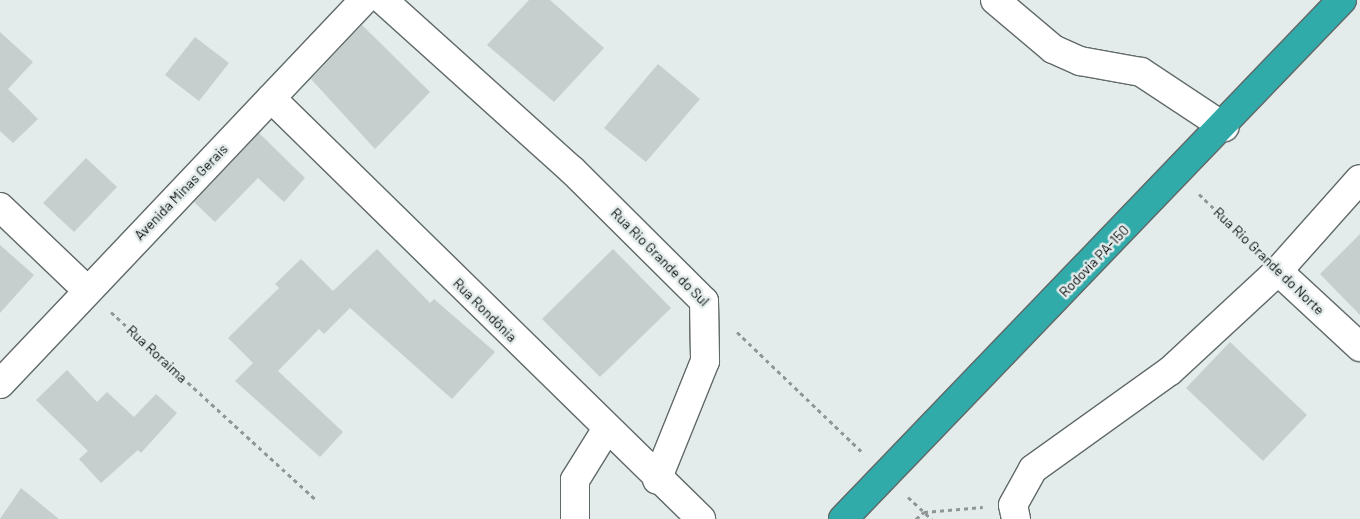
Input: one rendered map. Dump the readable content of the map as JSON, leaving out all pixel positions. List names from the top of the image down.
{
  "streets": {
    "highway": ["Rodovia PA-150"],
    "street": [
      "Avenida Minas Gerais",
      "Rua Rio Grande do Sul",
      "Rua Rio Grande do Norte",
      "Rua Rondônia"
    ],
    "path": ["Rua Roraima"]
  },
  "crossings": [
    ["Avenida Minas Gerais", "Rua Rondônia"],
    ["Avenida Minas Gerais", "Rua Roraima"],
    ["Rua Rio Grande do Sul", "Rodovia PA-150"],
    ["Rodovia PA-150", "Rua Rio Grande do Norte"]
  ]
}
